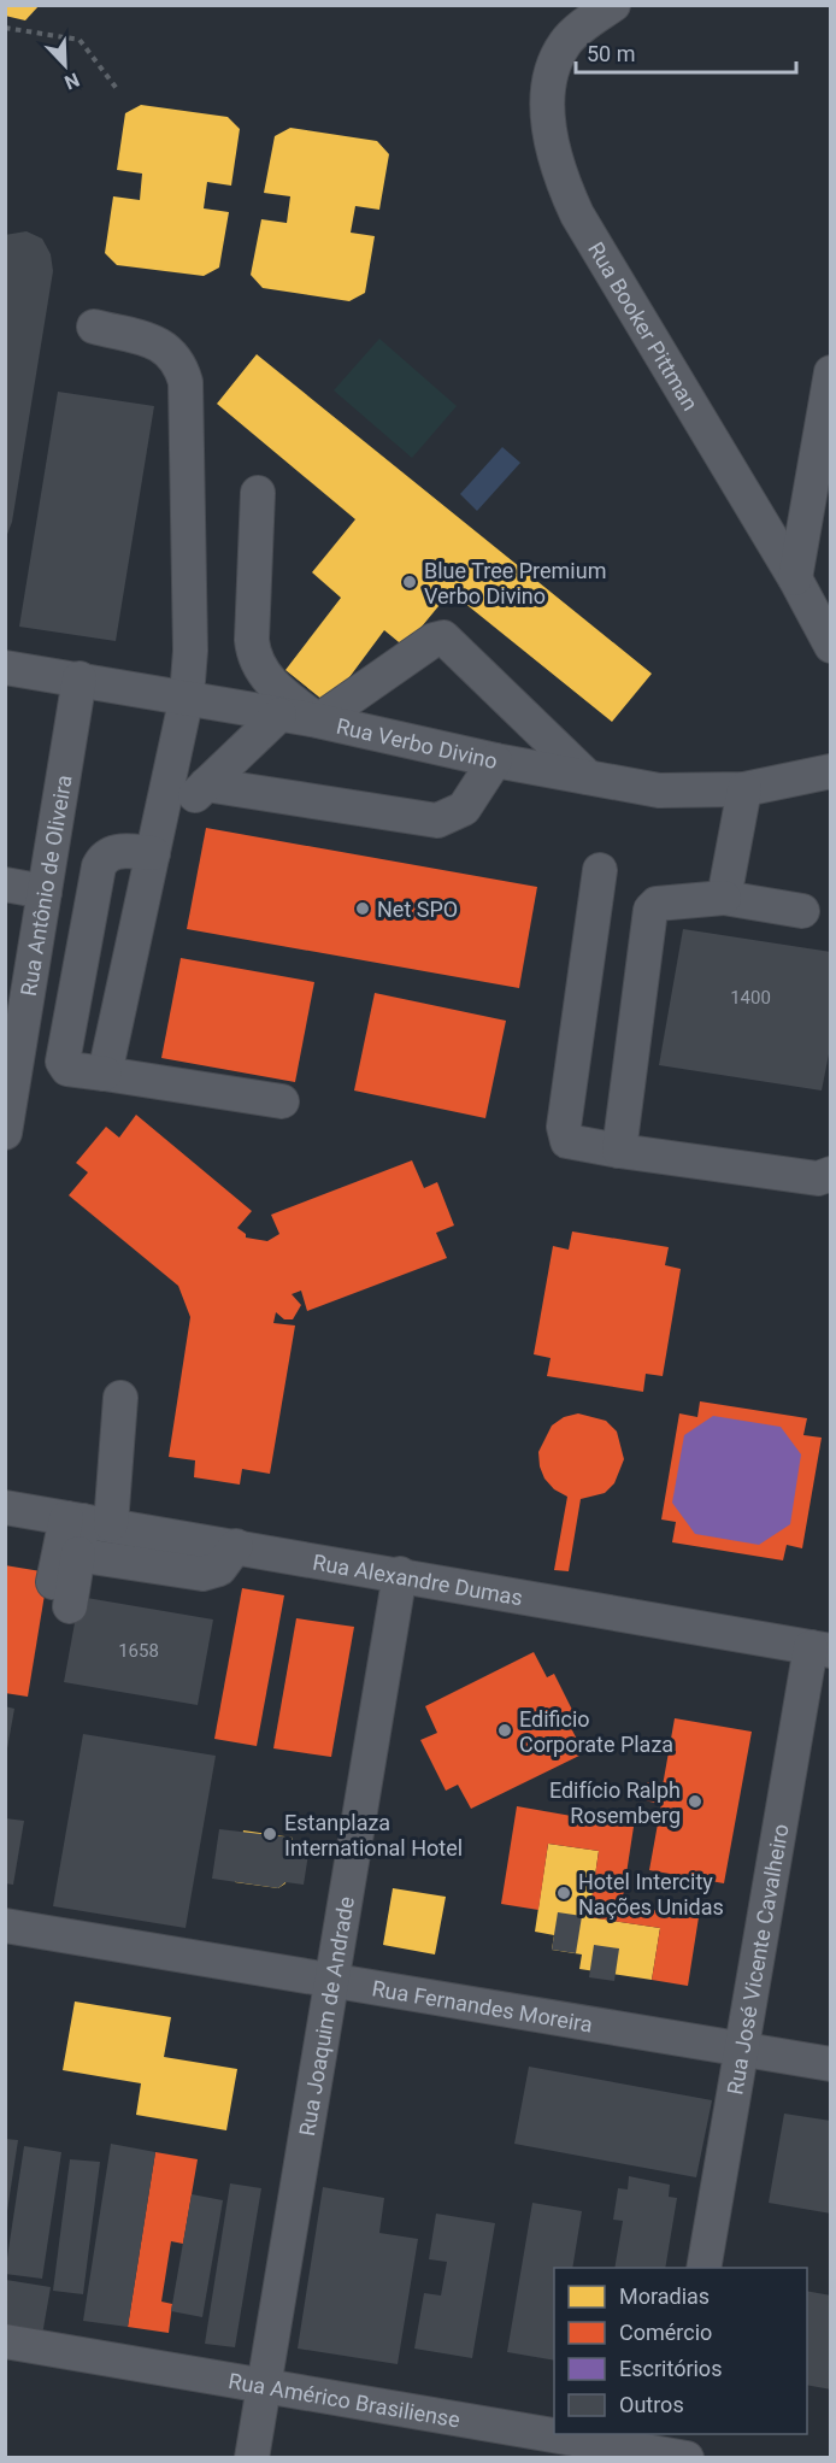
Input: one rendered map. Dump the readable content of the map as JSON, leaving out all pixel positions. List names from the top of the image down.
{
  "streets": {
    "street": [
      "Rua Booker Pittman",
      "Rua Verbo Divino",
      "Rua Antônio de Oliveira",
      "Rua Alexandre Dumas",
      "Rua José Vicente Cavalheiro",
      "Rua Fernandes Moreira",
      "Rua Joaquim de Andrade",
      "Rua Américo Brasiliense"
    ]
  },
  "crossings": [
    ["Rua Verbo Divino", "Rua Antônio de Oliveira"],
    ["Rua Alexandre Dumas", "Rua José Vicente Cavalheiro"],
    ["Rua Alexandre Dumas", "Rua Joaquim de Andrade"],
    ["Rua José Vicente Cavalheiro", "Rua Fernandes Moreira"],
    ["Rua Fernandes Moreira", "Rua Joaquim de Andrade"],
    ["Rua Joaquim de Andrade", "Rua Américo Brasiliense"]
  ],
  "places": [
    "Blue Tree Premium Verbo Divino",
    "Net SPO",
    "Edificio Corporate Plaza",
    "Edifício Ralph Rosemberg",
    "Estanplaza International Hotel",
    "Hotel Intercity Nações Unidas"
  ],
  "house_numbers": ["1400", "1658"],
  "legend": [
    "Moradias",
    "Comércio",
    "Escritórios",
    "Outros"
  ],
  "scale_bar": "50 m",
  "north": "bottom right"
}
